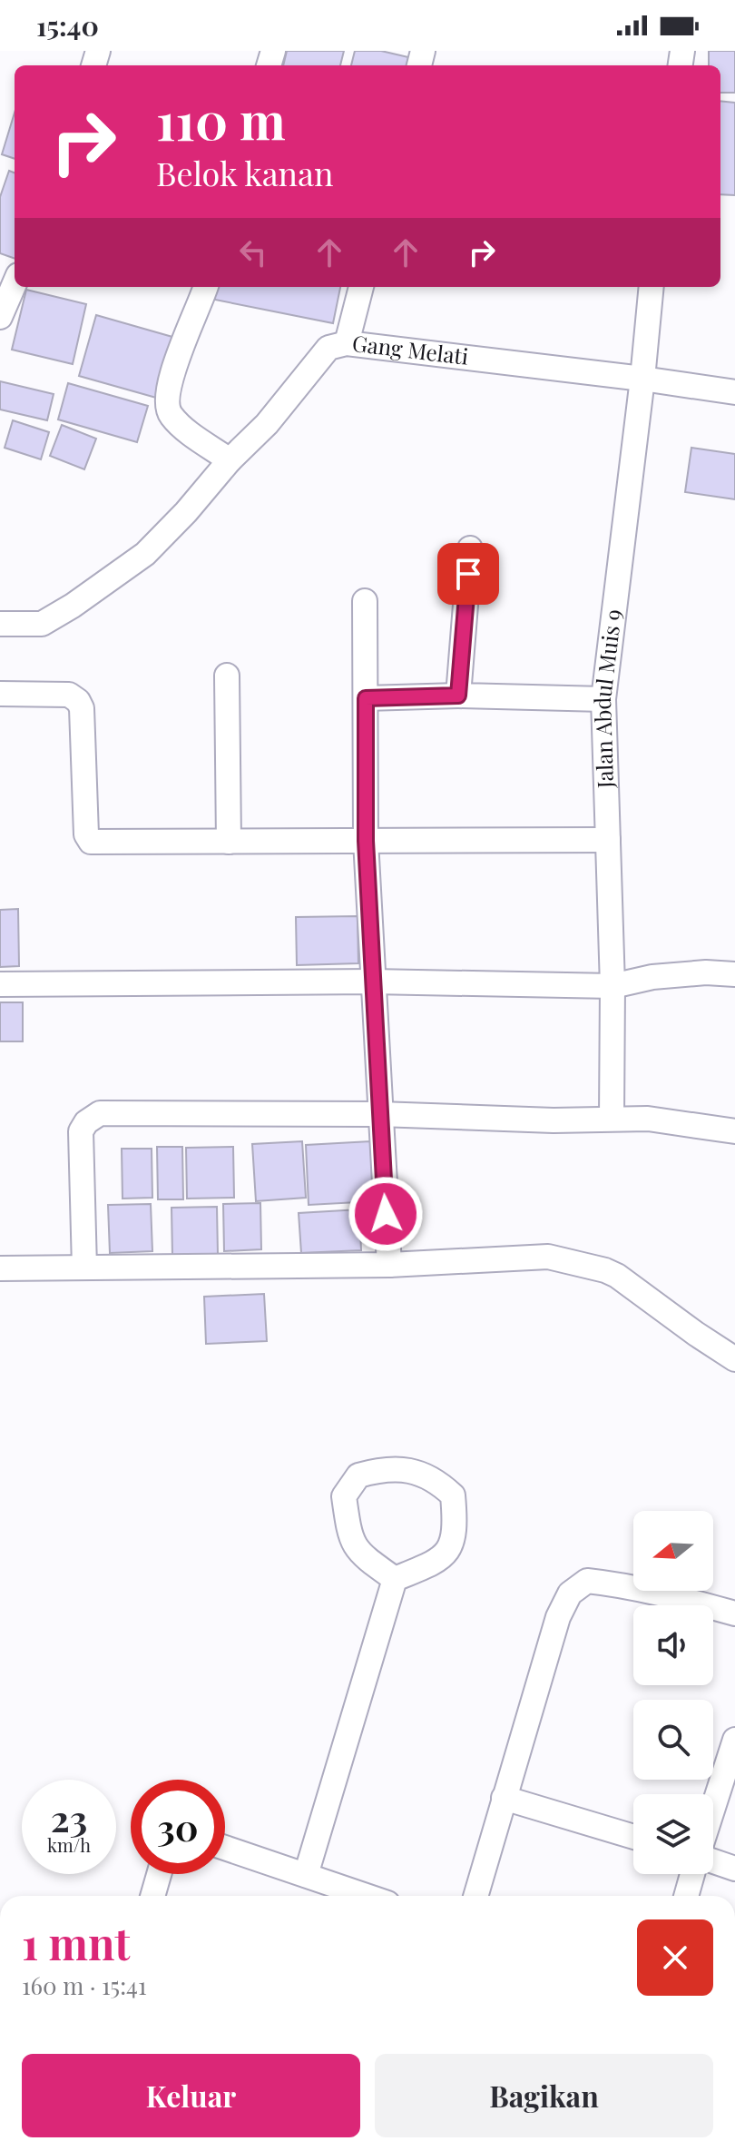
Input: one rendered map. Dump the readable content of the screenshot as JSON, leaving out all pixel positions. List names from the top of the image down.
{
  "streets": {
    "street": ["Gang Melati", "Jalan Abdul Muis 9"]
  },
  "crossings": [
    ["Gang Melati", "Jalan Abdul Muis 9"]
  ],
  "north": "left",
  "page": {
    "status": "15:40",
    "turn": ["110 m", "Belok kanan"],
    "speed": "23 km/h",
    "limit": "30",
    "heading": ["1 mnt", "160 m · 15:41"],
    "buttons": ["Keluar", "Bagikan"]
  }
}
